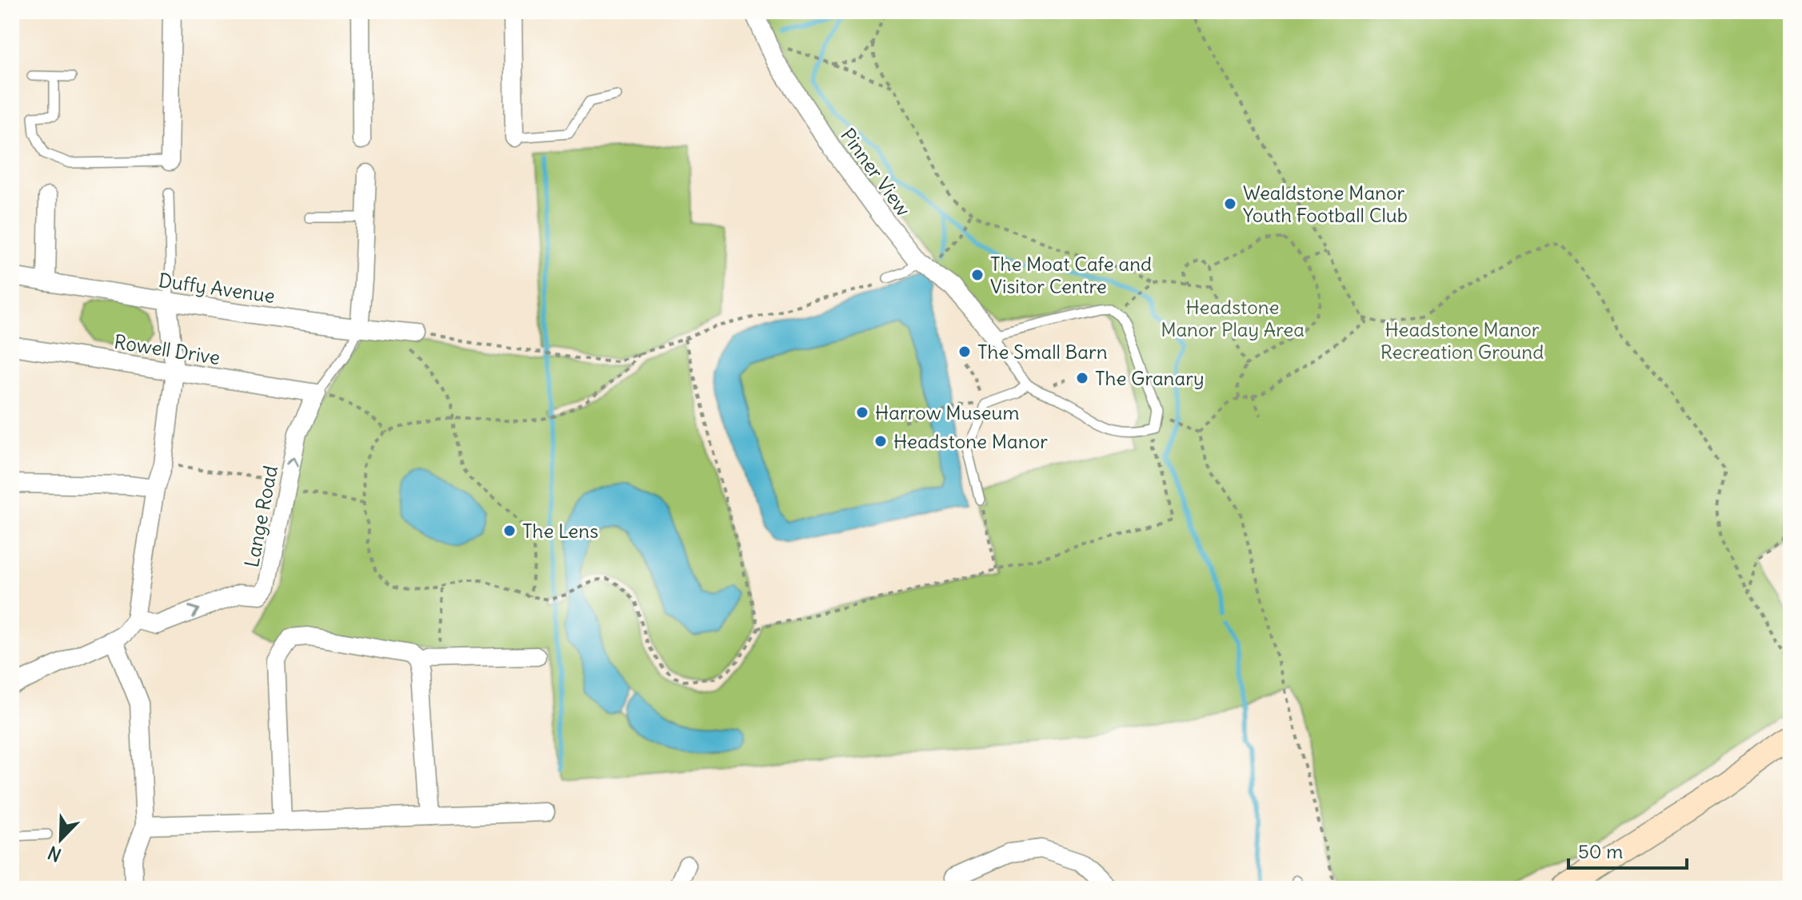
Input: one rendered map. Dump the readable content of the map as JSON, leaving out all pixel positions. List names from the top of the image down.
{
  "streets": {
    "street": [
      "Pinner View",
      "Duffy Avenue",
      "Rowell Drive",
      "Lange Road"
    ]
  },
  "crossings": [
    ["Rowell Drive", "Lange Road"]
  ],
  "one_way": ["Lange Road"],
  "parks": ["Headstone Manor Play Area", "Headstone Manor Recreation Ground"],
  "places": [
    "Wealdstone Manor Youth Football Club",
    "The Moat Cafe and Visitor Centre",
    "The Small Barn",
    "The Granary",
    "Harrow Museum",
    "Headstone Manor",
    "The Lens"
  ],
  "scale_bar": "50 m",
  "north": "bottom left"
}
